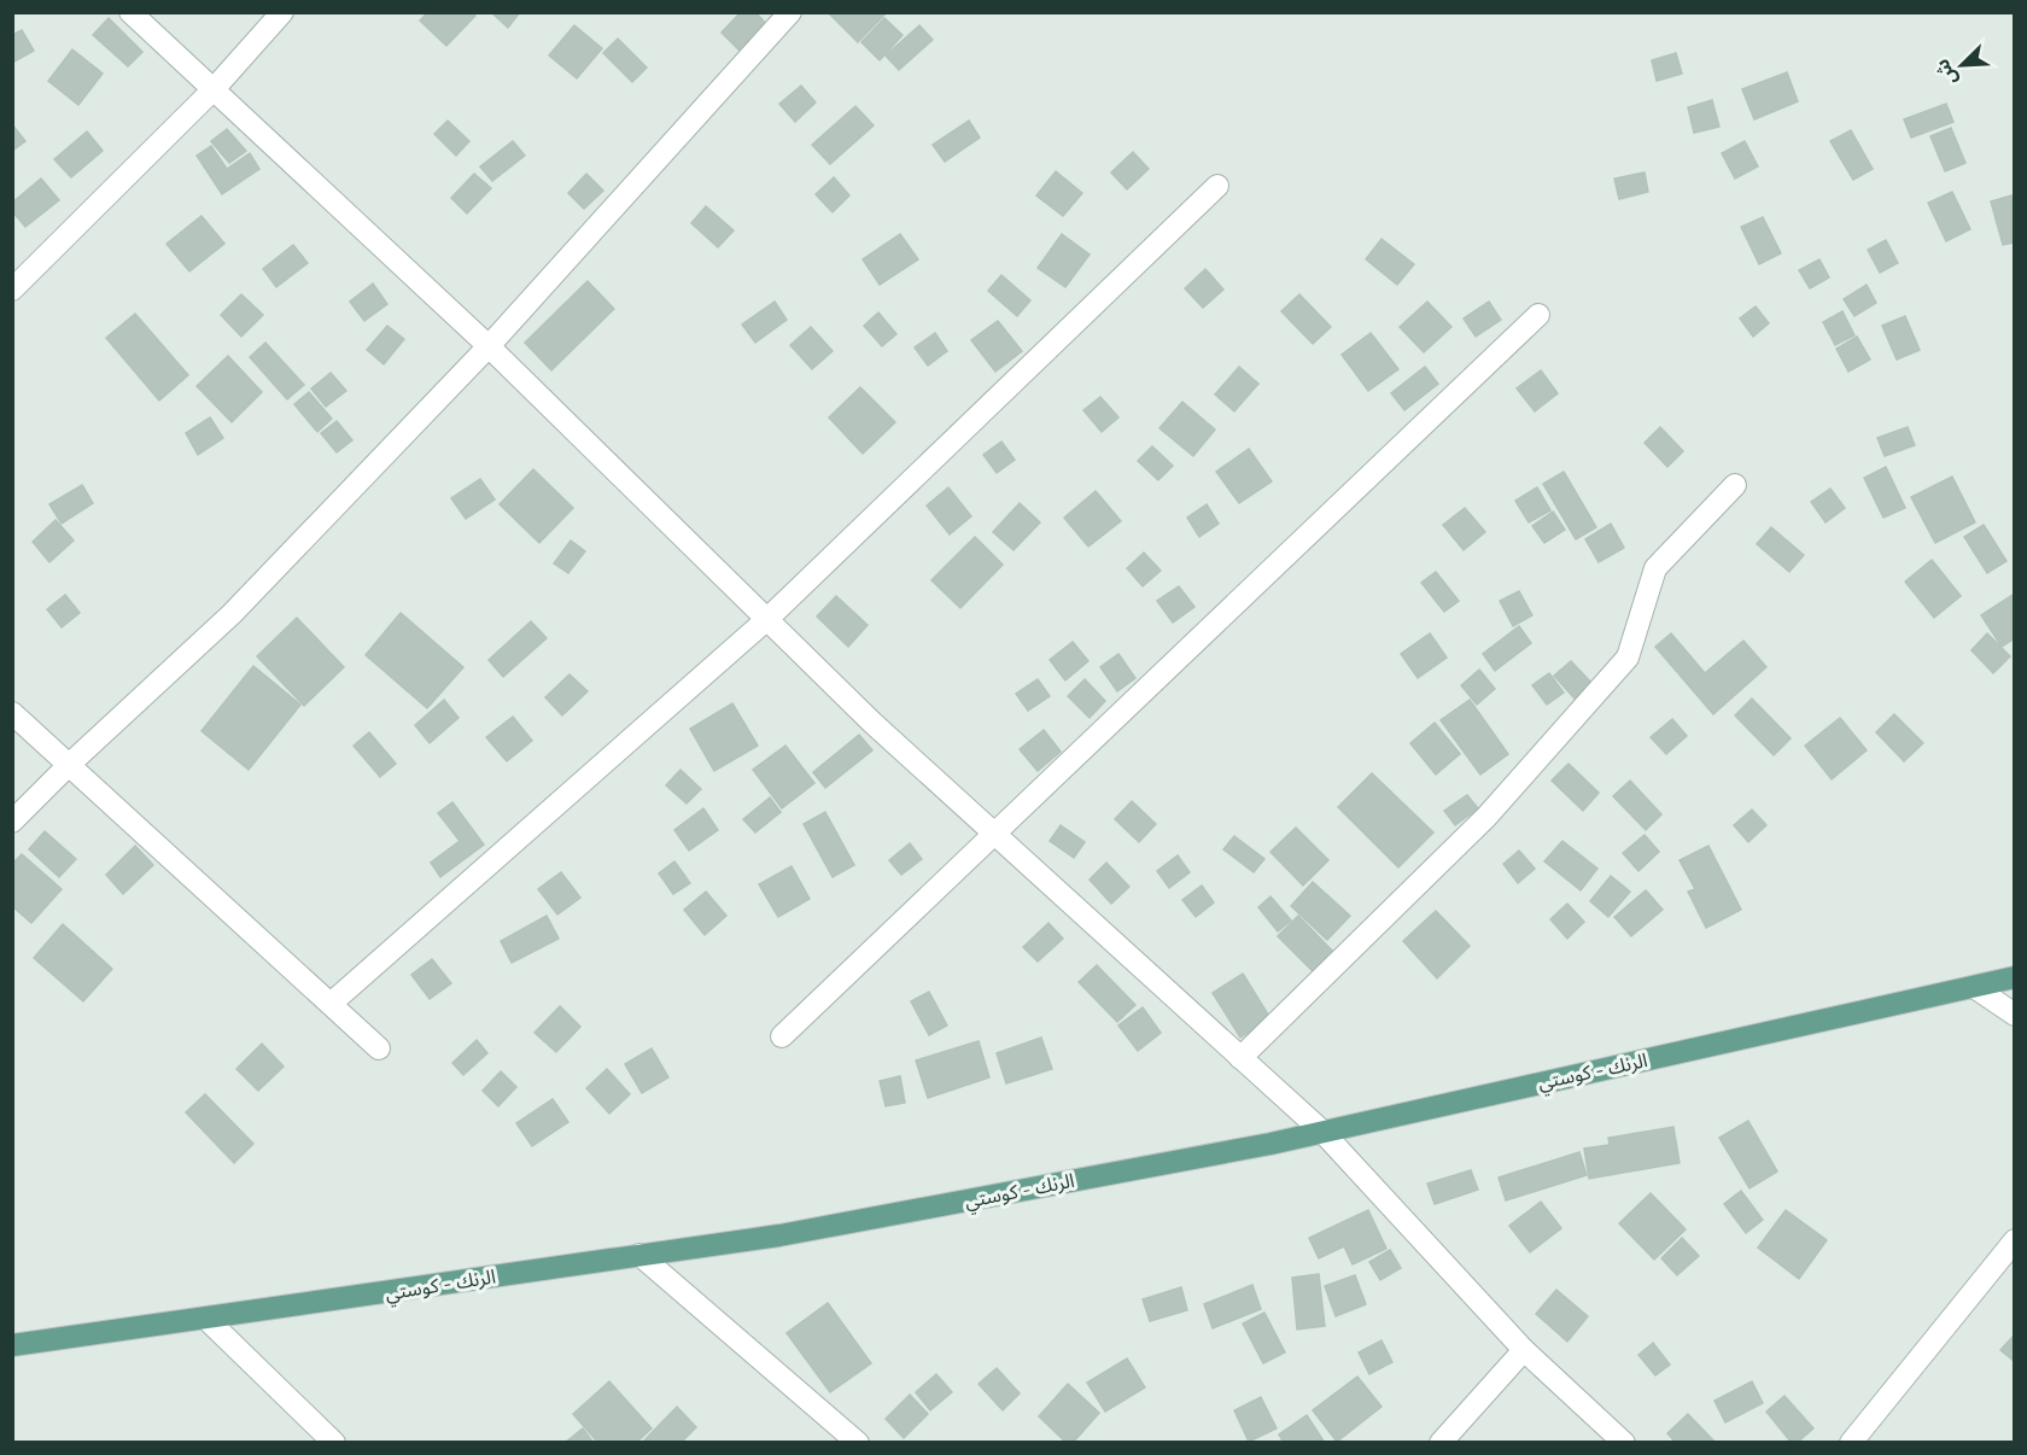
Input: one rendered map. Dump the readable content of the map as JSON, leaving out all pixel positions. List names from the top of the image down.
{
  "streets": {
    "main road": ["الرنك - كوستي"]
  },
  "north": "bottom left"
}
